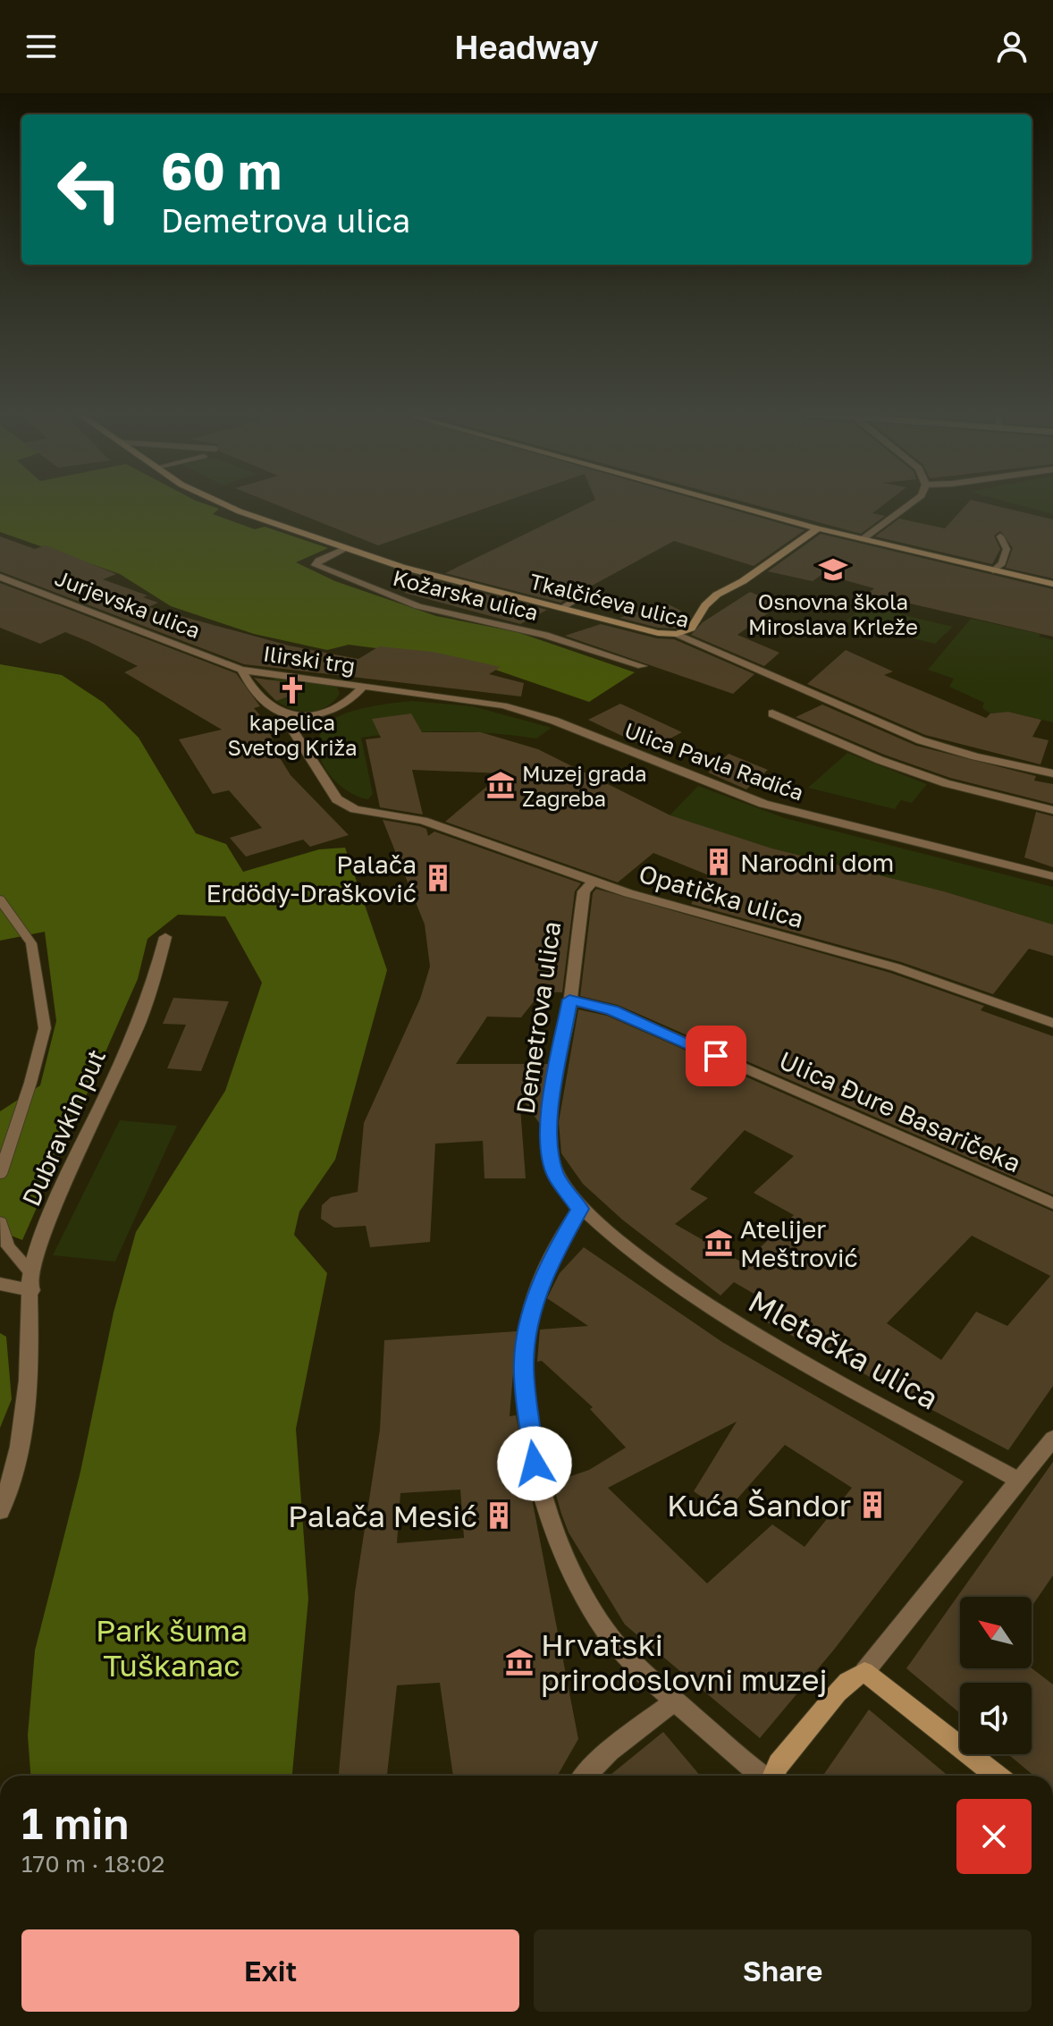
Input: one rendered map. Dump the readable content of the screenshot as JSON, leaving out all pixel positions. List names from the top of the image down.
{
  "streets": {
    "street": [
      "Kožarska ulica",
      "Tkalčićeva ulica",
      "Jurjevska ulica",
      "Ilirski trg",
      "Ulica Pavla Radića",
      "Opatička ulica",
      "Demetrova ulica",
      "Ulica Đure Basaričeka",
      "Dubravkin put",
      "Mletačka ulica"
    ]
  },
  "crossings": [
    ["Kožarska ulica", "Tkalčićeva ulica"],
    ["Jurjevska ulica", "Ilirski trg"],
    ["Ilirski trg", "Ulica Pavla Radića"],
    ["Ilirski trg", "Opatička ulica"],
    ["Opatička ulica", "Demetrova ulica"],
    ["Demetrova ulica", "Ulica Đure Basaričeka"],
    ["Demetrova ulica", "Mletačka ulica"]
  ],
  "parks": ["Park šuma Tuškanac"],
  "places": {
    "school or university": ["Osnovna škola Miroslava Krleže"],
    "church": ["kapelica Svetog Križa"],
    "museum": ["Muzej grada Zagreba", "Atelijer Meštrović", "Hrvatski prirodoslovni muzej"],
    "building": [
      "Narodni dom",
      "Palača Erdödy-Drašković",
      "Kuća Šandor",
      "Palača Mesić"
    ]
  },
  "north": "top left",
  "page": {
    "header": "Headway",
    "turn": ["60 m", "Demetrova ulica"],
    "heading": ["1 min", "170 m · 18:02"],
    "buttons": ["Exit", "Share"]
  }
}
